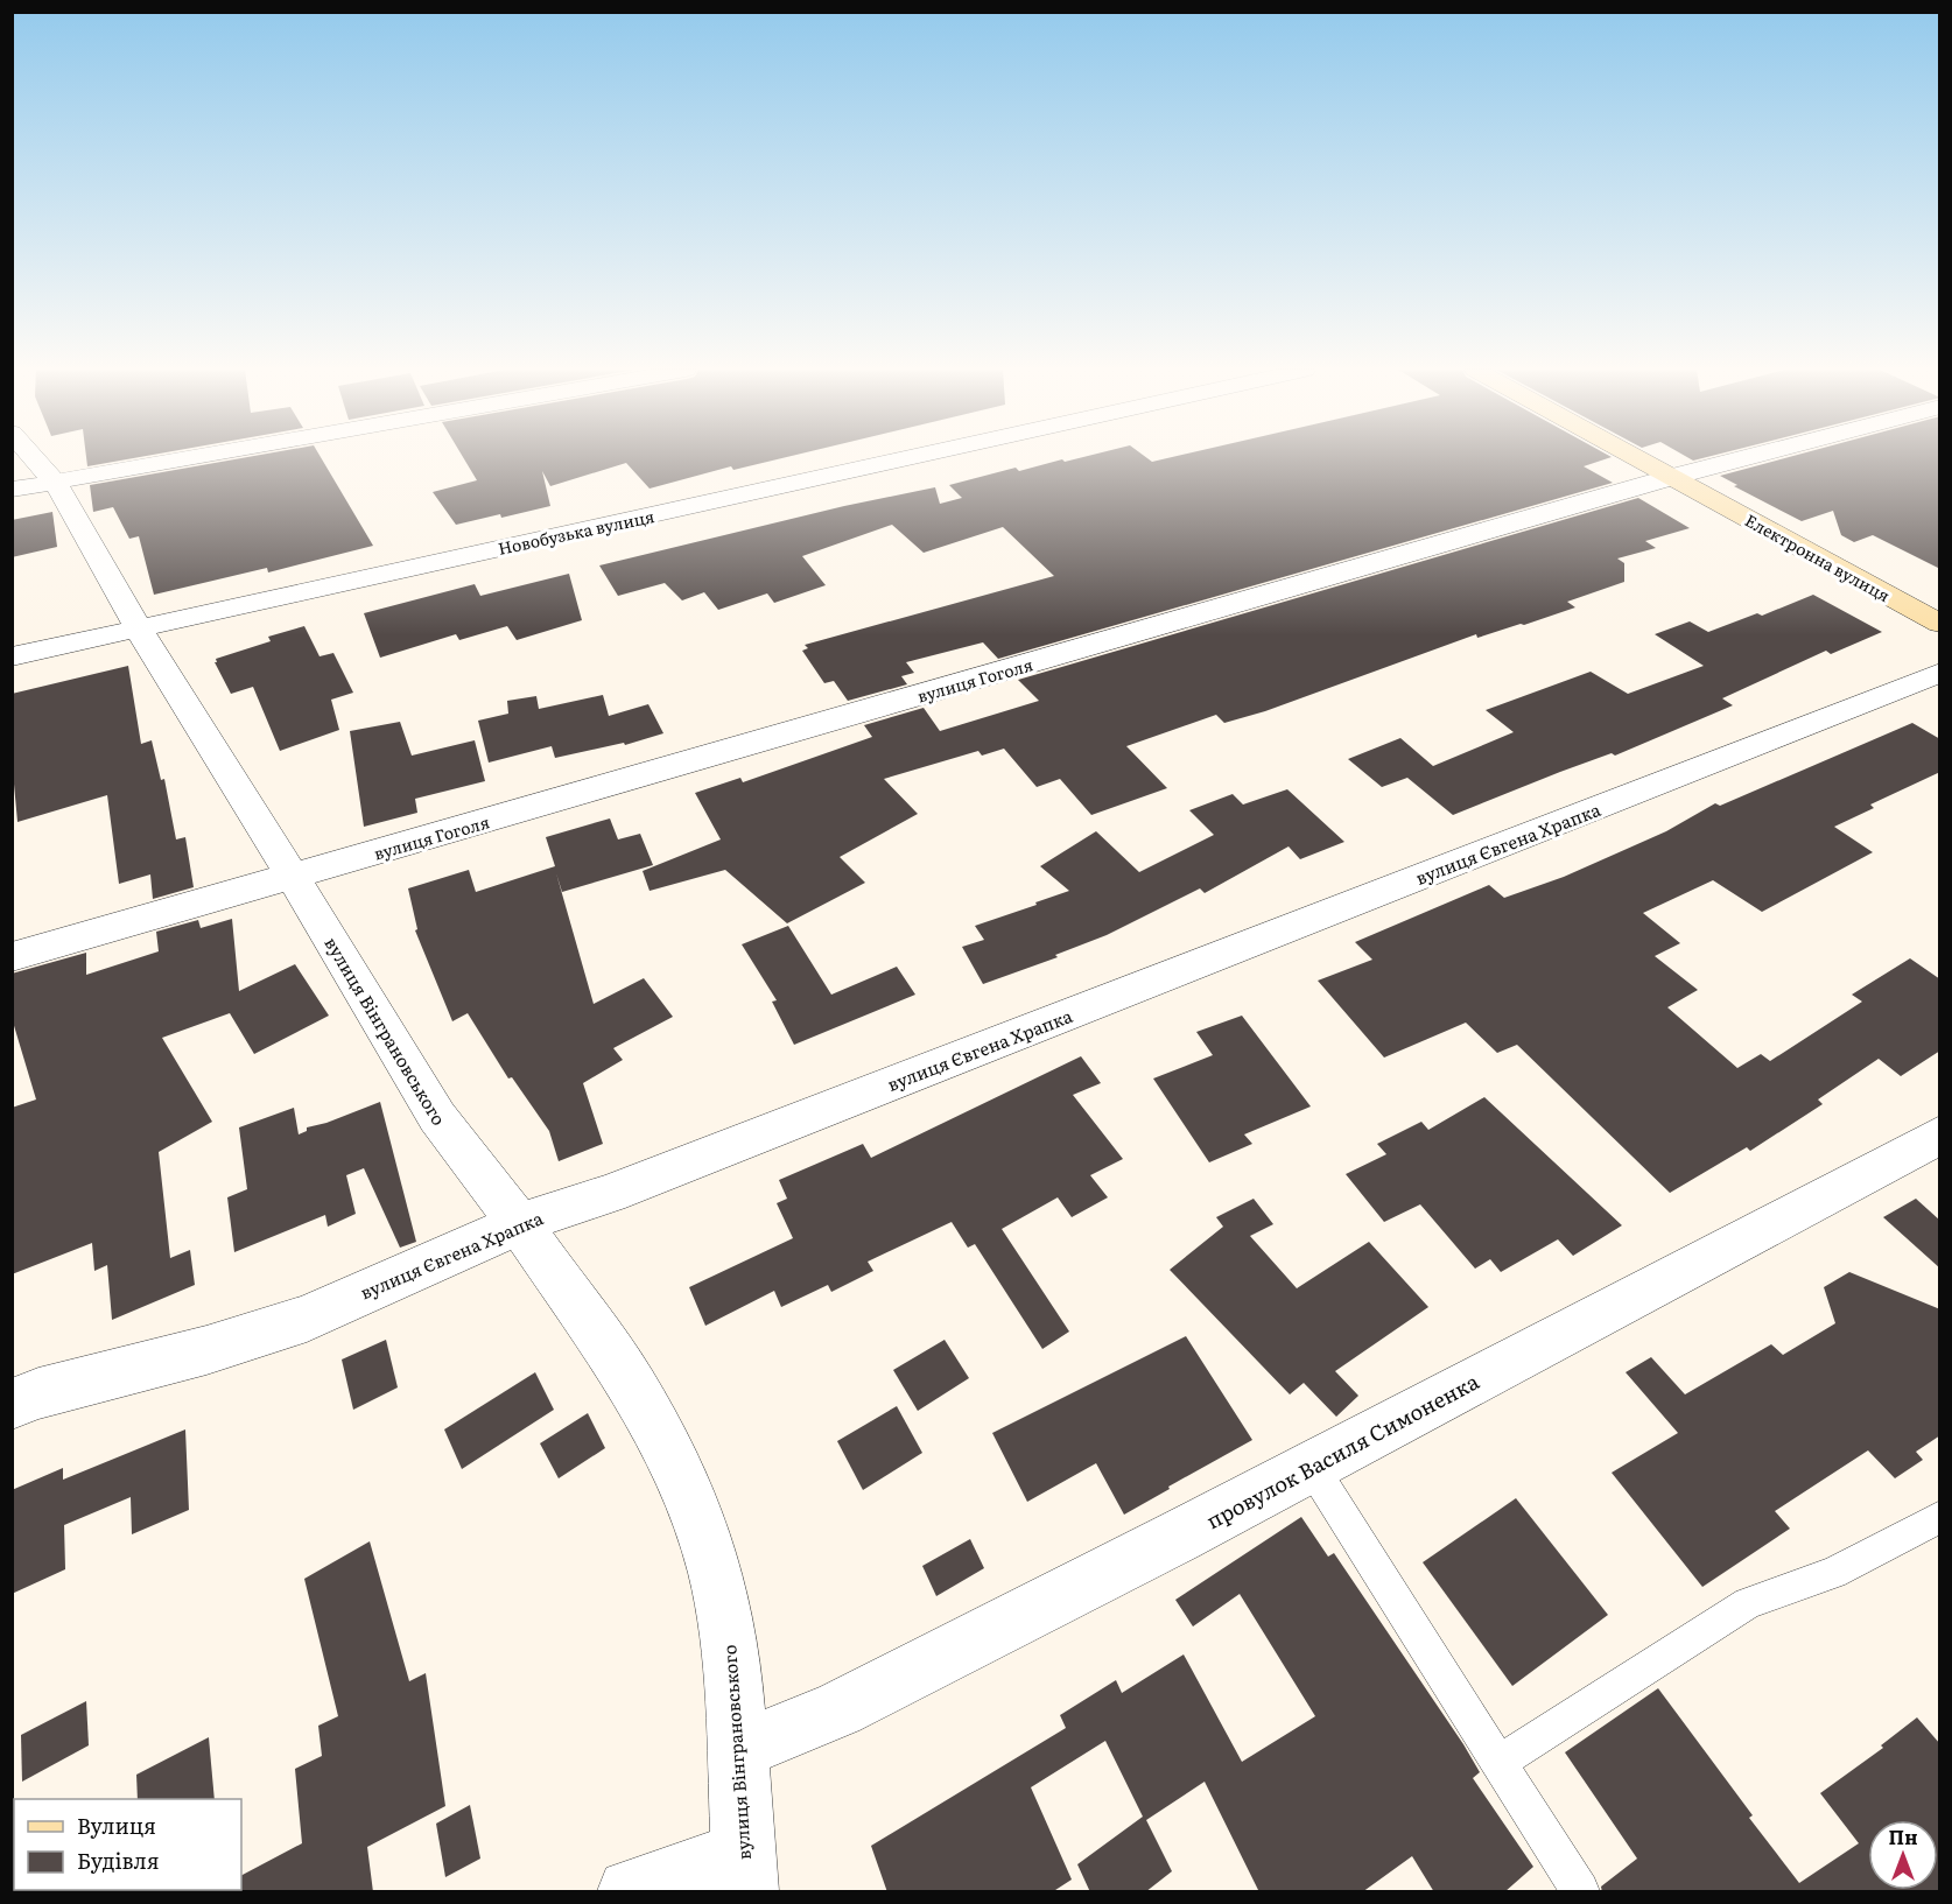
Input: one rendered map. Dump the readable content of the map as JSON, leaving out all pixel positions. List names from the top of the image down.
{
  "streets": {
    "street": [
      "Новобузька вулиця",
      "Електронна вулиця",
      "вулиця Гоголя",
      "вулиця Євгена Храпка",
      "вулиця Вінграновського",
      "провулок Василя Симоненка"
    ]
  },
  "crossings": [
    ["Новобузька вулиця", "вулиця Вінграновського"],
    ["Електронна вулиця", "вулиця Гоголя"],
    ["вулиця Гоголя", "вулиця Вінграновського"],
    ["вулиця Євгена Храпка", "вулиця Вінграновського"],
    ["вулиця Вінграновського", "провулок Василя Симоненка"]
  ],
  "legend": ["Вулиця", "Будівля"],
  "north": "top"
}
